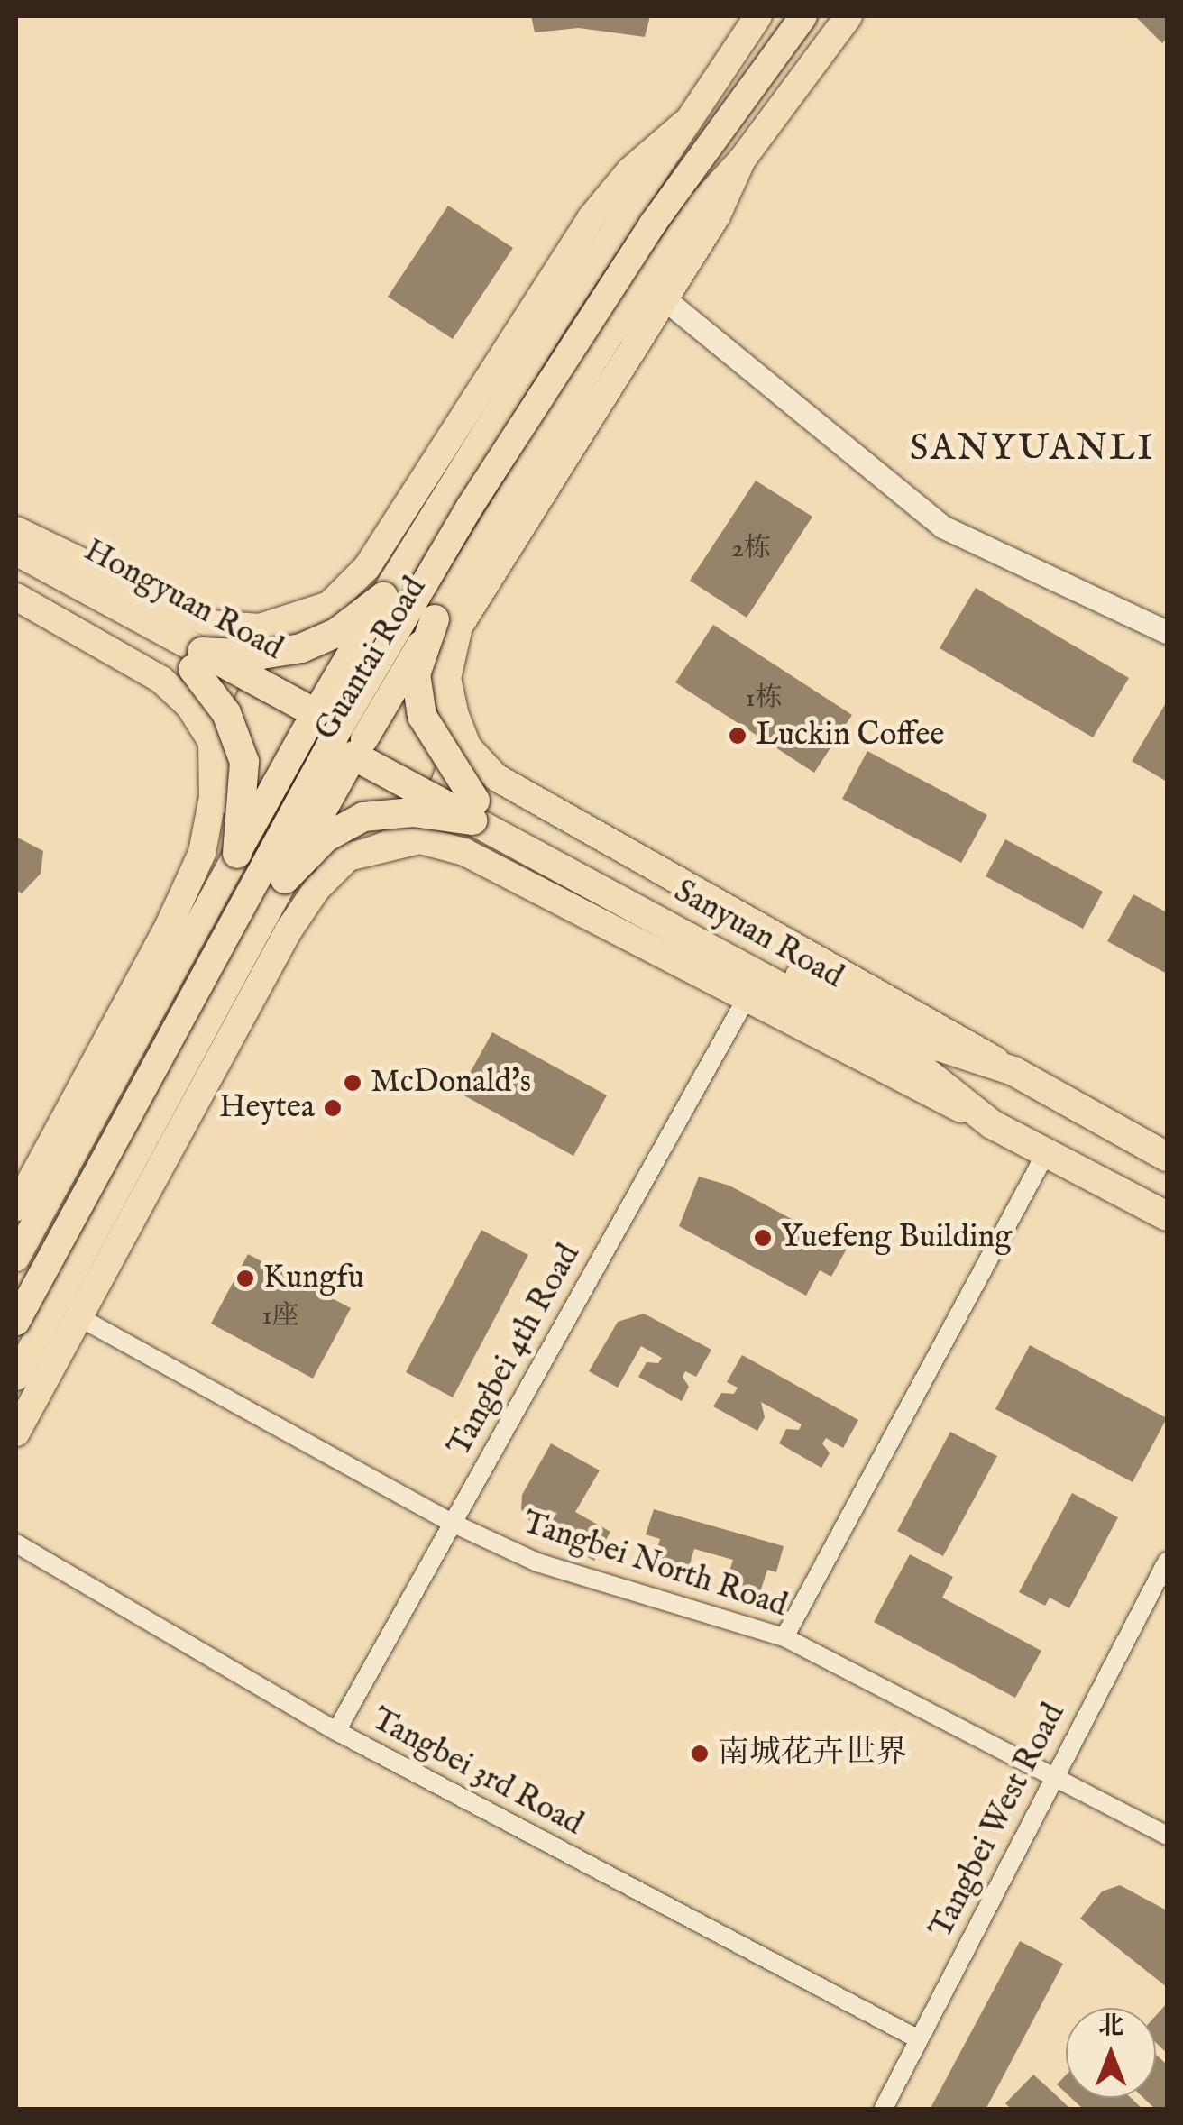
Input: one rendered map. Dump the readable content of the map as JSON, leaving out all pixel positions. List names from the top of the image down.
{
  "streets": {
    "highway": ["Hongyuan Road", "Sanyuan Road"],
    "main road": ["Guantai Road"],
    "street": [
      "Tangbei 4th Road",
      "Tangbei North Road",
      "Tangbei 3rd Road",
      "Tangbei West Road"
    ]
  },
  "crossings": [
    ["Hongyuan Road", "Guantai Road"],
    ["Hongyuan Road", "Sanyuan Road"],
    ["Guantai Road", "Sanyuan Road"],
    ["Tangbei 4th Road", "Tangbei North Road"],
    ["Tangbei 4th Road", "Tangbei 3rd Road"],
    ["Tangbei North Road", "Tangbei West Road"],
    ["Tangbei 3rd Road", "Tangbei West Road"]
  ],
  "districts": ["SANYUANLI"],
  "places": [
    "Luckin Coffee",
    "McDonald's",
    "Heytea",
    "Yuefeng Building",
    "Kungfu",
    "南城花卉世界"
  ],
  "house_numbers": ["2栋", "1栋", "1座"],
  "north": "top"
}
